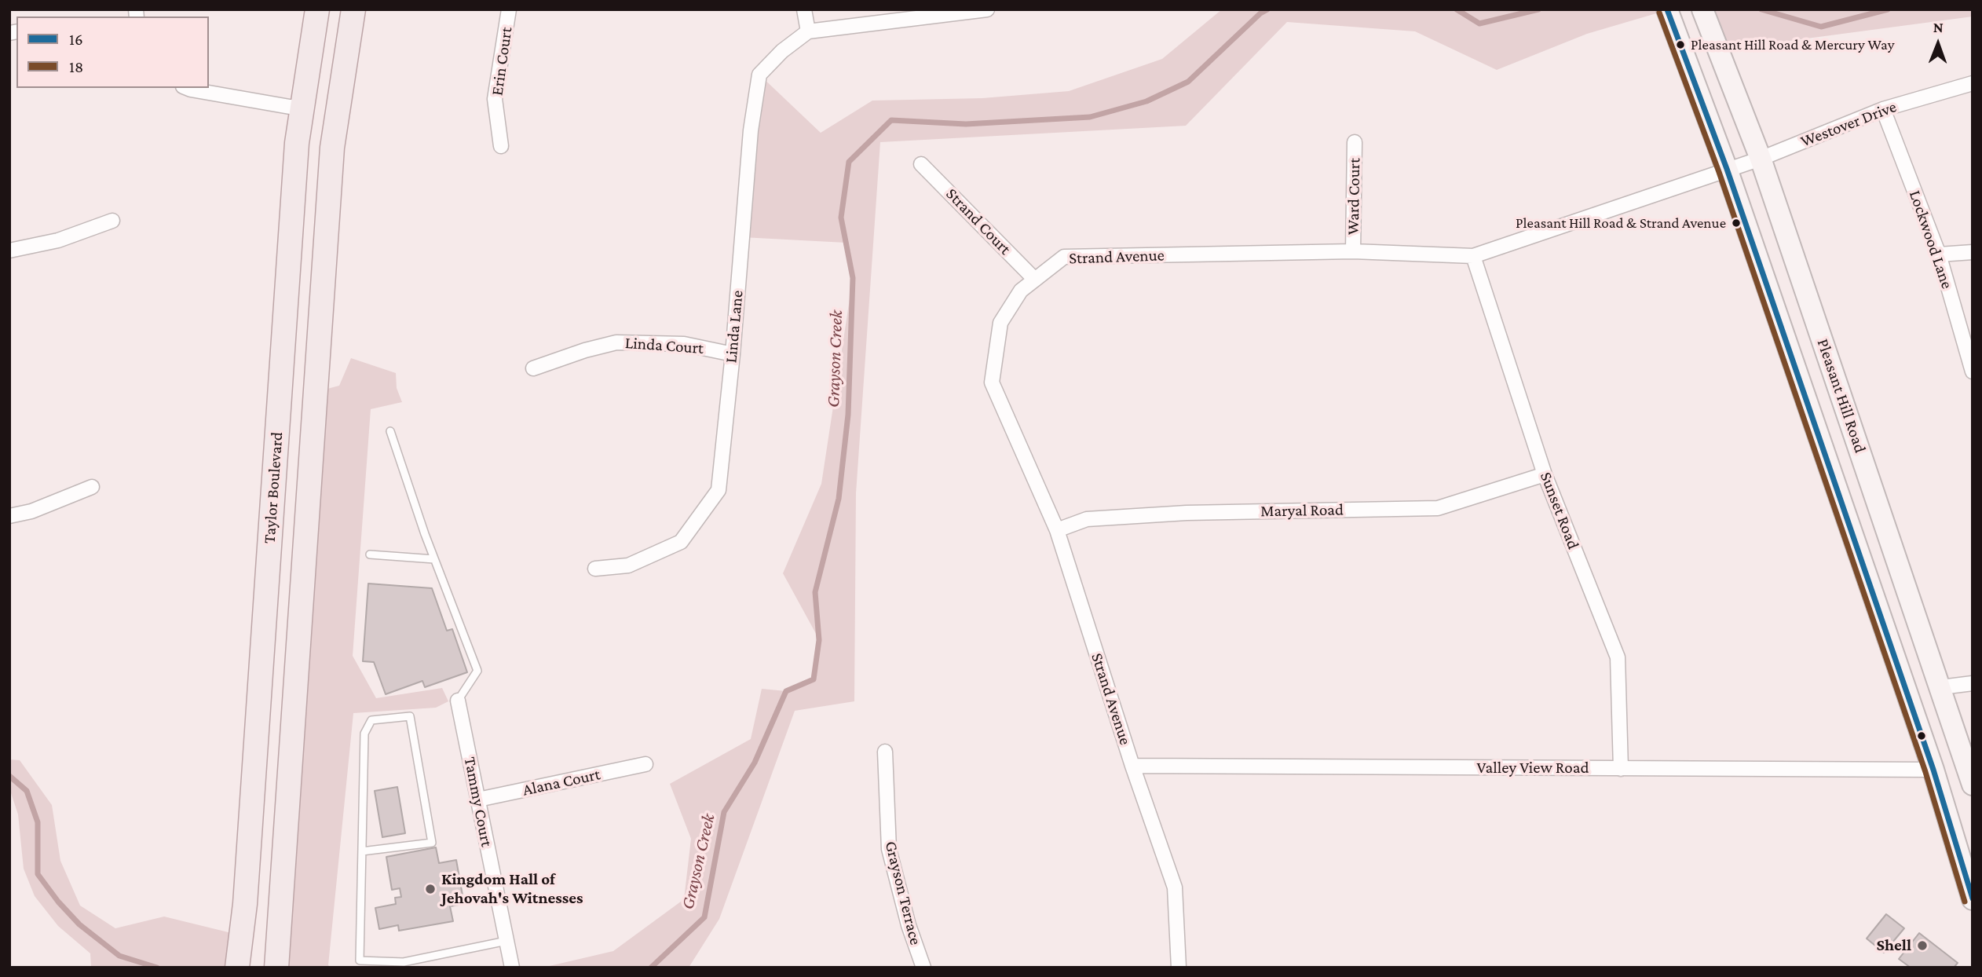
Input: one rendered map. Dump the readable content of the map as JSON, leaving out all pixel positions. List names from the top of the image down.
{
  "streets": {
    "main road": ["Pleasant Hill Road", "Taylor Boulevard"],
    "street": [
      "Erin Court",
      "Westover Drive",
      "Ward Court",
      "Strand Court",
      "Lockwood Lane",
      "Strand Avenue",
      "Linda Lane",
      "Linda Court",
      "Maryal Road",
      "Sunset Road",
      "Valley View Road",
      "Alana Court",
      "Tammy Court",
      "Grayson Terrace"
    ]
  },
  "crossings": [
    ["Westover Drive", "Lockwood Lane"],
    ["Westover Drive", "Strand Avenue"],
    ["Westover Drive", "Pleasant Hill Road"],
    ["Ward Court", "Strand Avenue"],
    ["Strand Court", "Strand Avenue"],
    ["Strand Avenue", "Maryal Road"],
    ["Strand Avenue", "Sunset Road"],
    ["Strand Avenue", "Valley View Road"],
    ["Linda Lane", "Linda Court"],
    ["Maryal Road", "Sunset Road"],
    ["Sunset Road", "Valley View Road"],
    ["Alana Court", "Tammy Court"]
  ],
  "water": ["Grayson Creek"],
  "places": [
    "Pleasant Hill Road & Mercury Way",
    "Pleasant Hill Road & Strand Avenue",
    "Kingdom Hall of Jehovah's Witnesses",
    "Shell"
  ],
  "lines": ["transit line 16", "transit line 18"],
  "legend": ["16", "18"],
  "north": "top"
}
